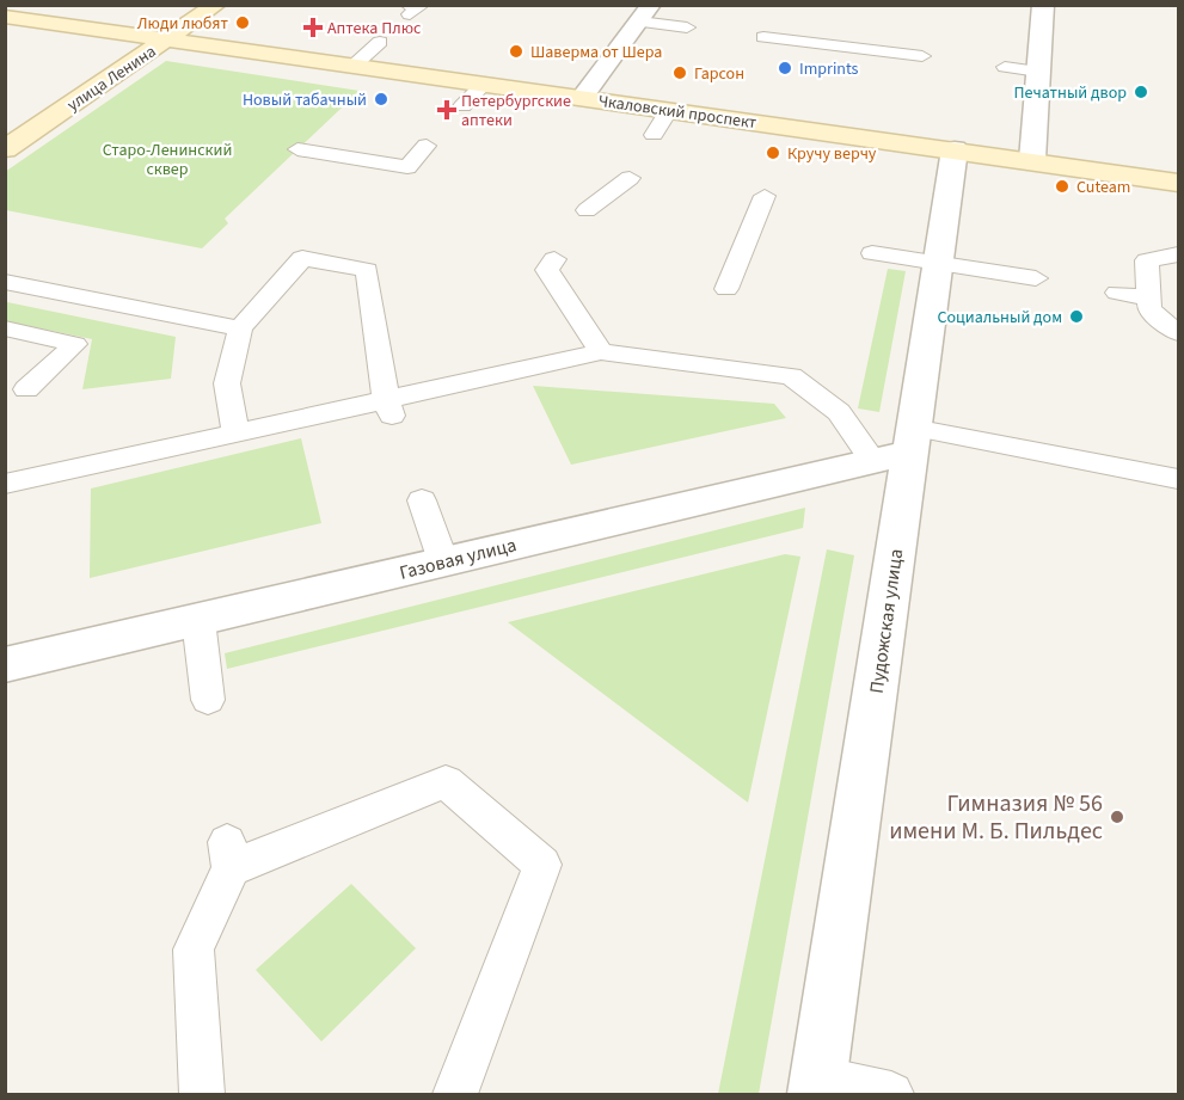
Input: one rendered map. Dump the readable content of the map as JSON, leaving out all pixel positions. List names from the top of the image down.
{
  "streets": {
    "street": [
      "улица Ленина",
      "Чкаловский проспект",
      "Газовая улица",
      "Пудожская улица"
    ]
  },
  "crossings": [
    ["улица Ленина", "Чкаловский проспект"],
    ["Чкаловский проспект", "Пудожская улица"],
    ["Газовая улица", "Пудожская улица"]
  ],
  "parks": ["Старо-Ленинский сквер"],
  "places": {
    "other": [
      "Люди любят",
      "Шаверма от Шера",
      "Imprints",
      "Гарсон",
      "Печатный двор",
      "Новый табачный",
      "Кручу верчу",
      "Cuteam",
      "Социальный дом",
      "Гимназия № 56 имени М. Б. Пильдес"
    ],
    "health": ["Аптека Плюс", "Петербургские аптеки"]
  }
}
